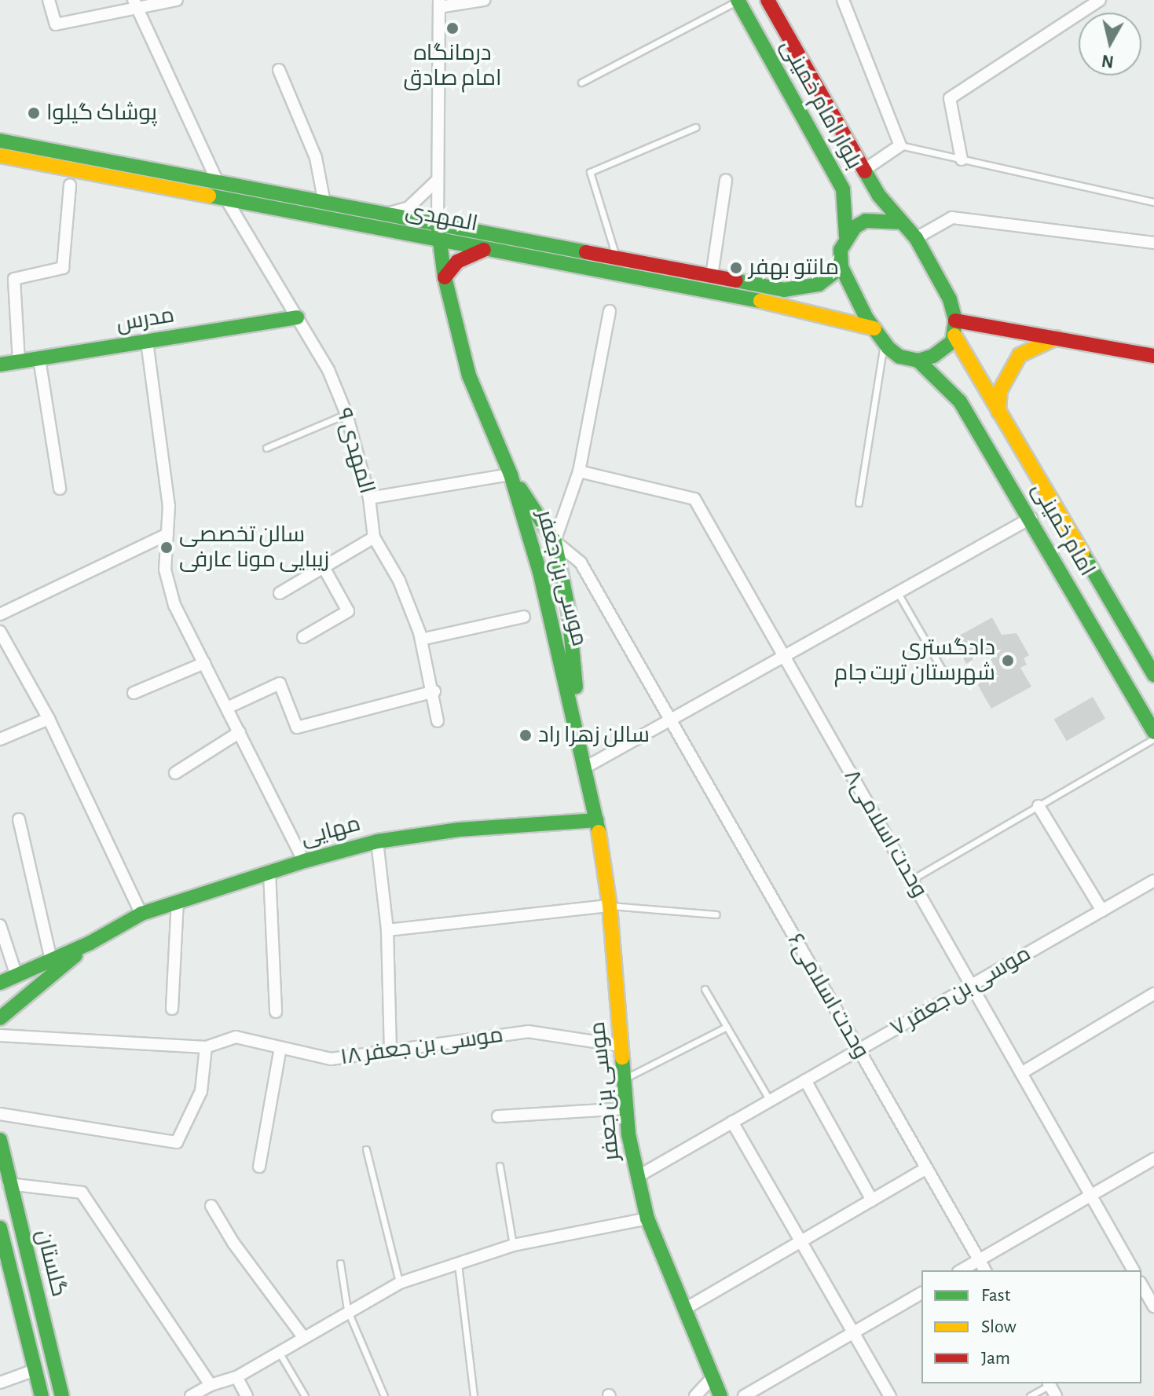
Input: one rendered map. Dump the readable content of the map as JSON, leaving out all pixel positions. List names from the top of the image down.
{
  "streets": {
    "main road": [
      "بلوار امام خمینی",
      "المهدی",
      "مدرس",
      "امام خمینی",
      "موسی بن جعفر",
      "مهایی",
      "گلستان"
    ],
    "street": [
      "المهدی ۹",
      "وحدت اسلامی۸",
      "موسی بن جعفر ۷",
      "وحدت اسلامی۶",
      "موسی بن جعفر ۱۸"
    ]
  },
  "crossings": [
    ["بلوار امام خمینی", "المهدی"],
    ["بلوار امام خمینی", "امام خمینی"],
    ["المهدی", "المهدی ۹"],
    ["المهدی", "موسی بن جعفر"],
    ["مدرس", "المهدی ۹"],
    ["موسی بن جعفر", "مهایی"],
    ["موسی بن جعفر", "موسی بن جعفر ۷"],
    ["موسی بن جعفر", "وحدت اسلامی۶"],
    ["موسی بن جعفر", "موسی بن جعفر ۱۸"],
    ["وحدت اسلامی۸", "موسی بن جعفر ۷"],
    ["موسی بن جعفر ۷", "وحدت اسلامی۶"]
  ],
  "places": [
    "درمانگاه امام صادق",
    "پوشاک گیلوا",
    "مانتو بهفر",
    "سالن تخصصی زیبایی مونا عارفی",
    "دادگستری شهرستان تربت جام",
    "سالن زهرا راد"
  ],
  "legend": ["Fast", "Slow", "Jam"],
  "north": "bottom"
}
